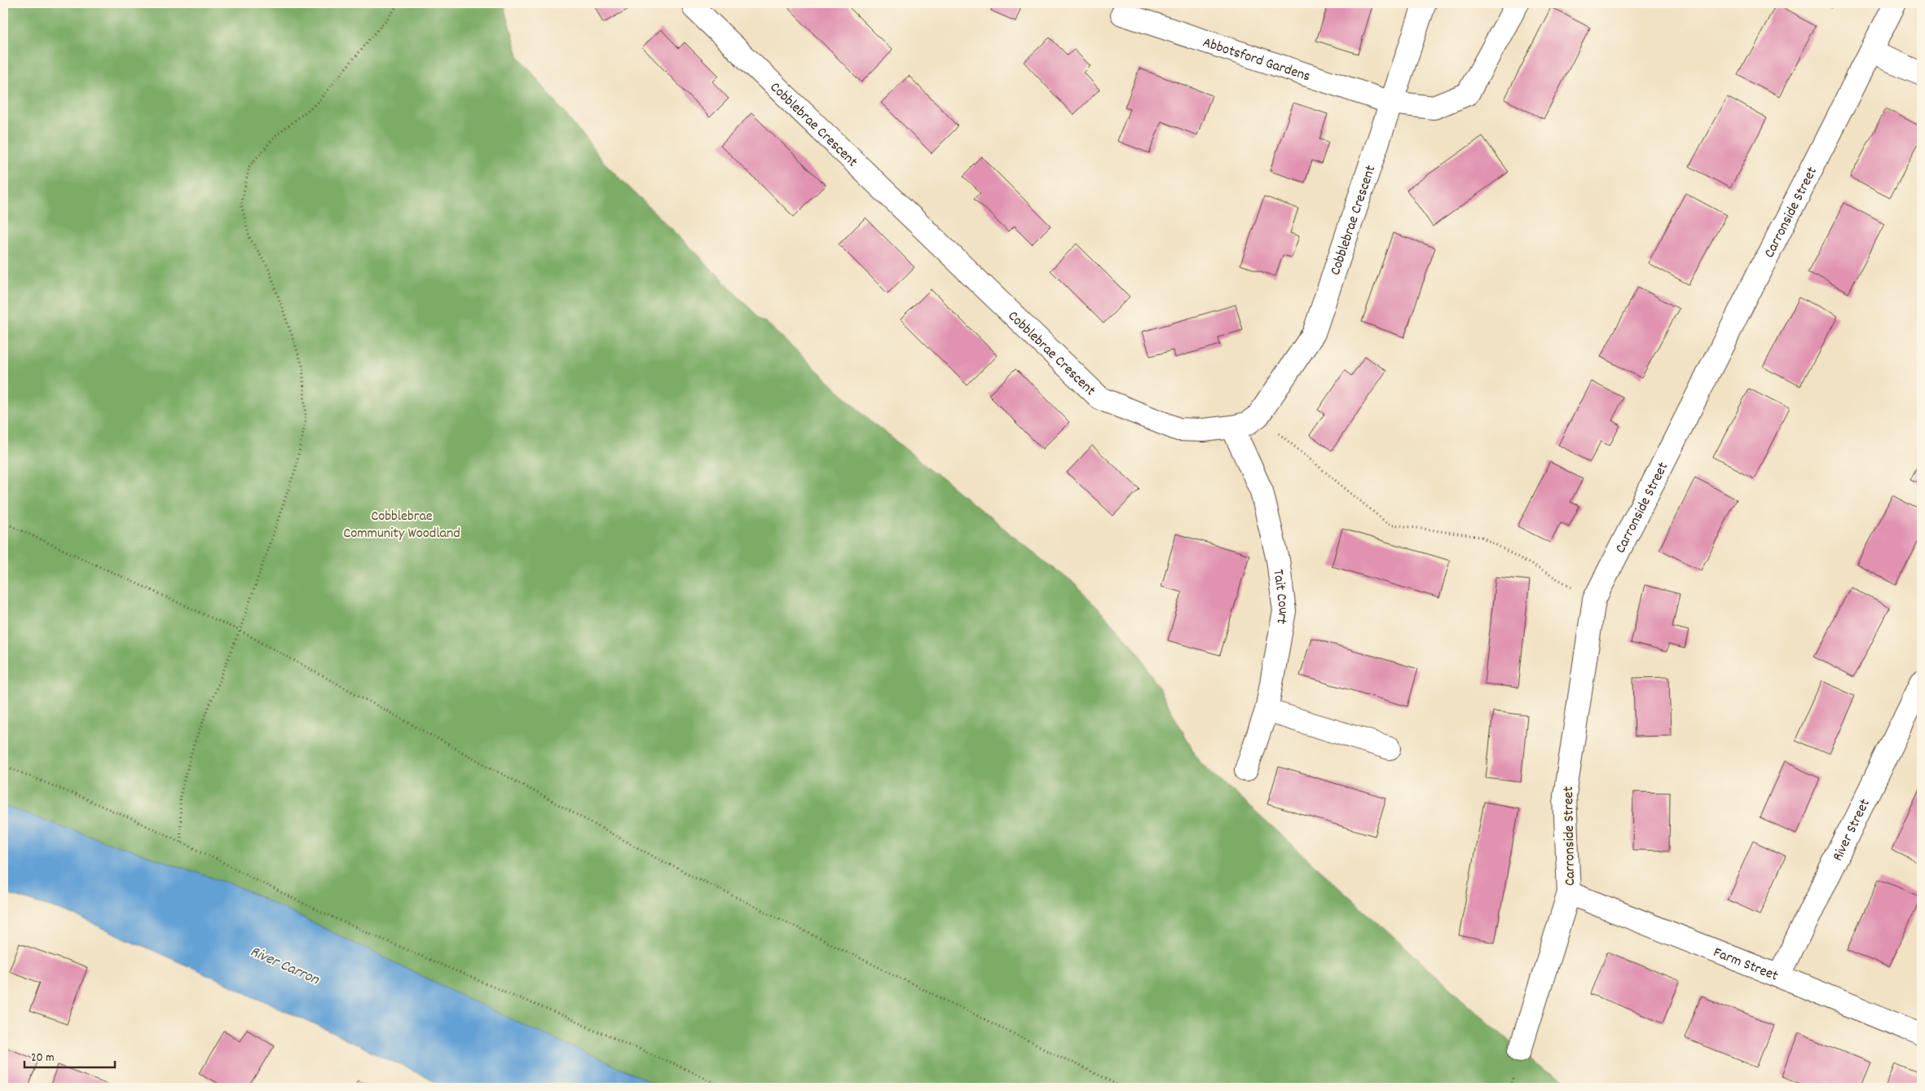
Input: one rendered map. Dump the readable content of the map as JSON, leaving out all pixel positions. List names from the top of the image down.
{
  "streets": {
    "street": [
      "Abbotsford Gardens",
      "Cobblebrae Crescent",
      "Carronside Street",
      "Tait Court",
      "River Street",
      "Farm Street"
    ]
  },
  "crossings": [
    ["Abbotsford Gardens", "Cobblebrae Crescent"],
    ["Cobblebrae Crescent", "Tait Court"],
    ["Carronside Street", "Farm Street"],
    ["River Street", "Farm Street"]
  ],
  "water": ["River Carron"],
  "parks": ["Cobblebrae Community Woodland"],
  "scale_bar": "20 m"
}
